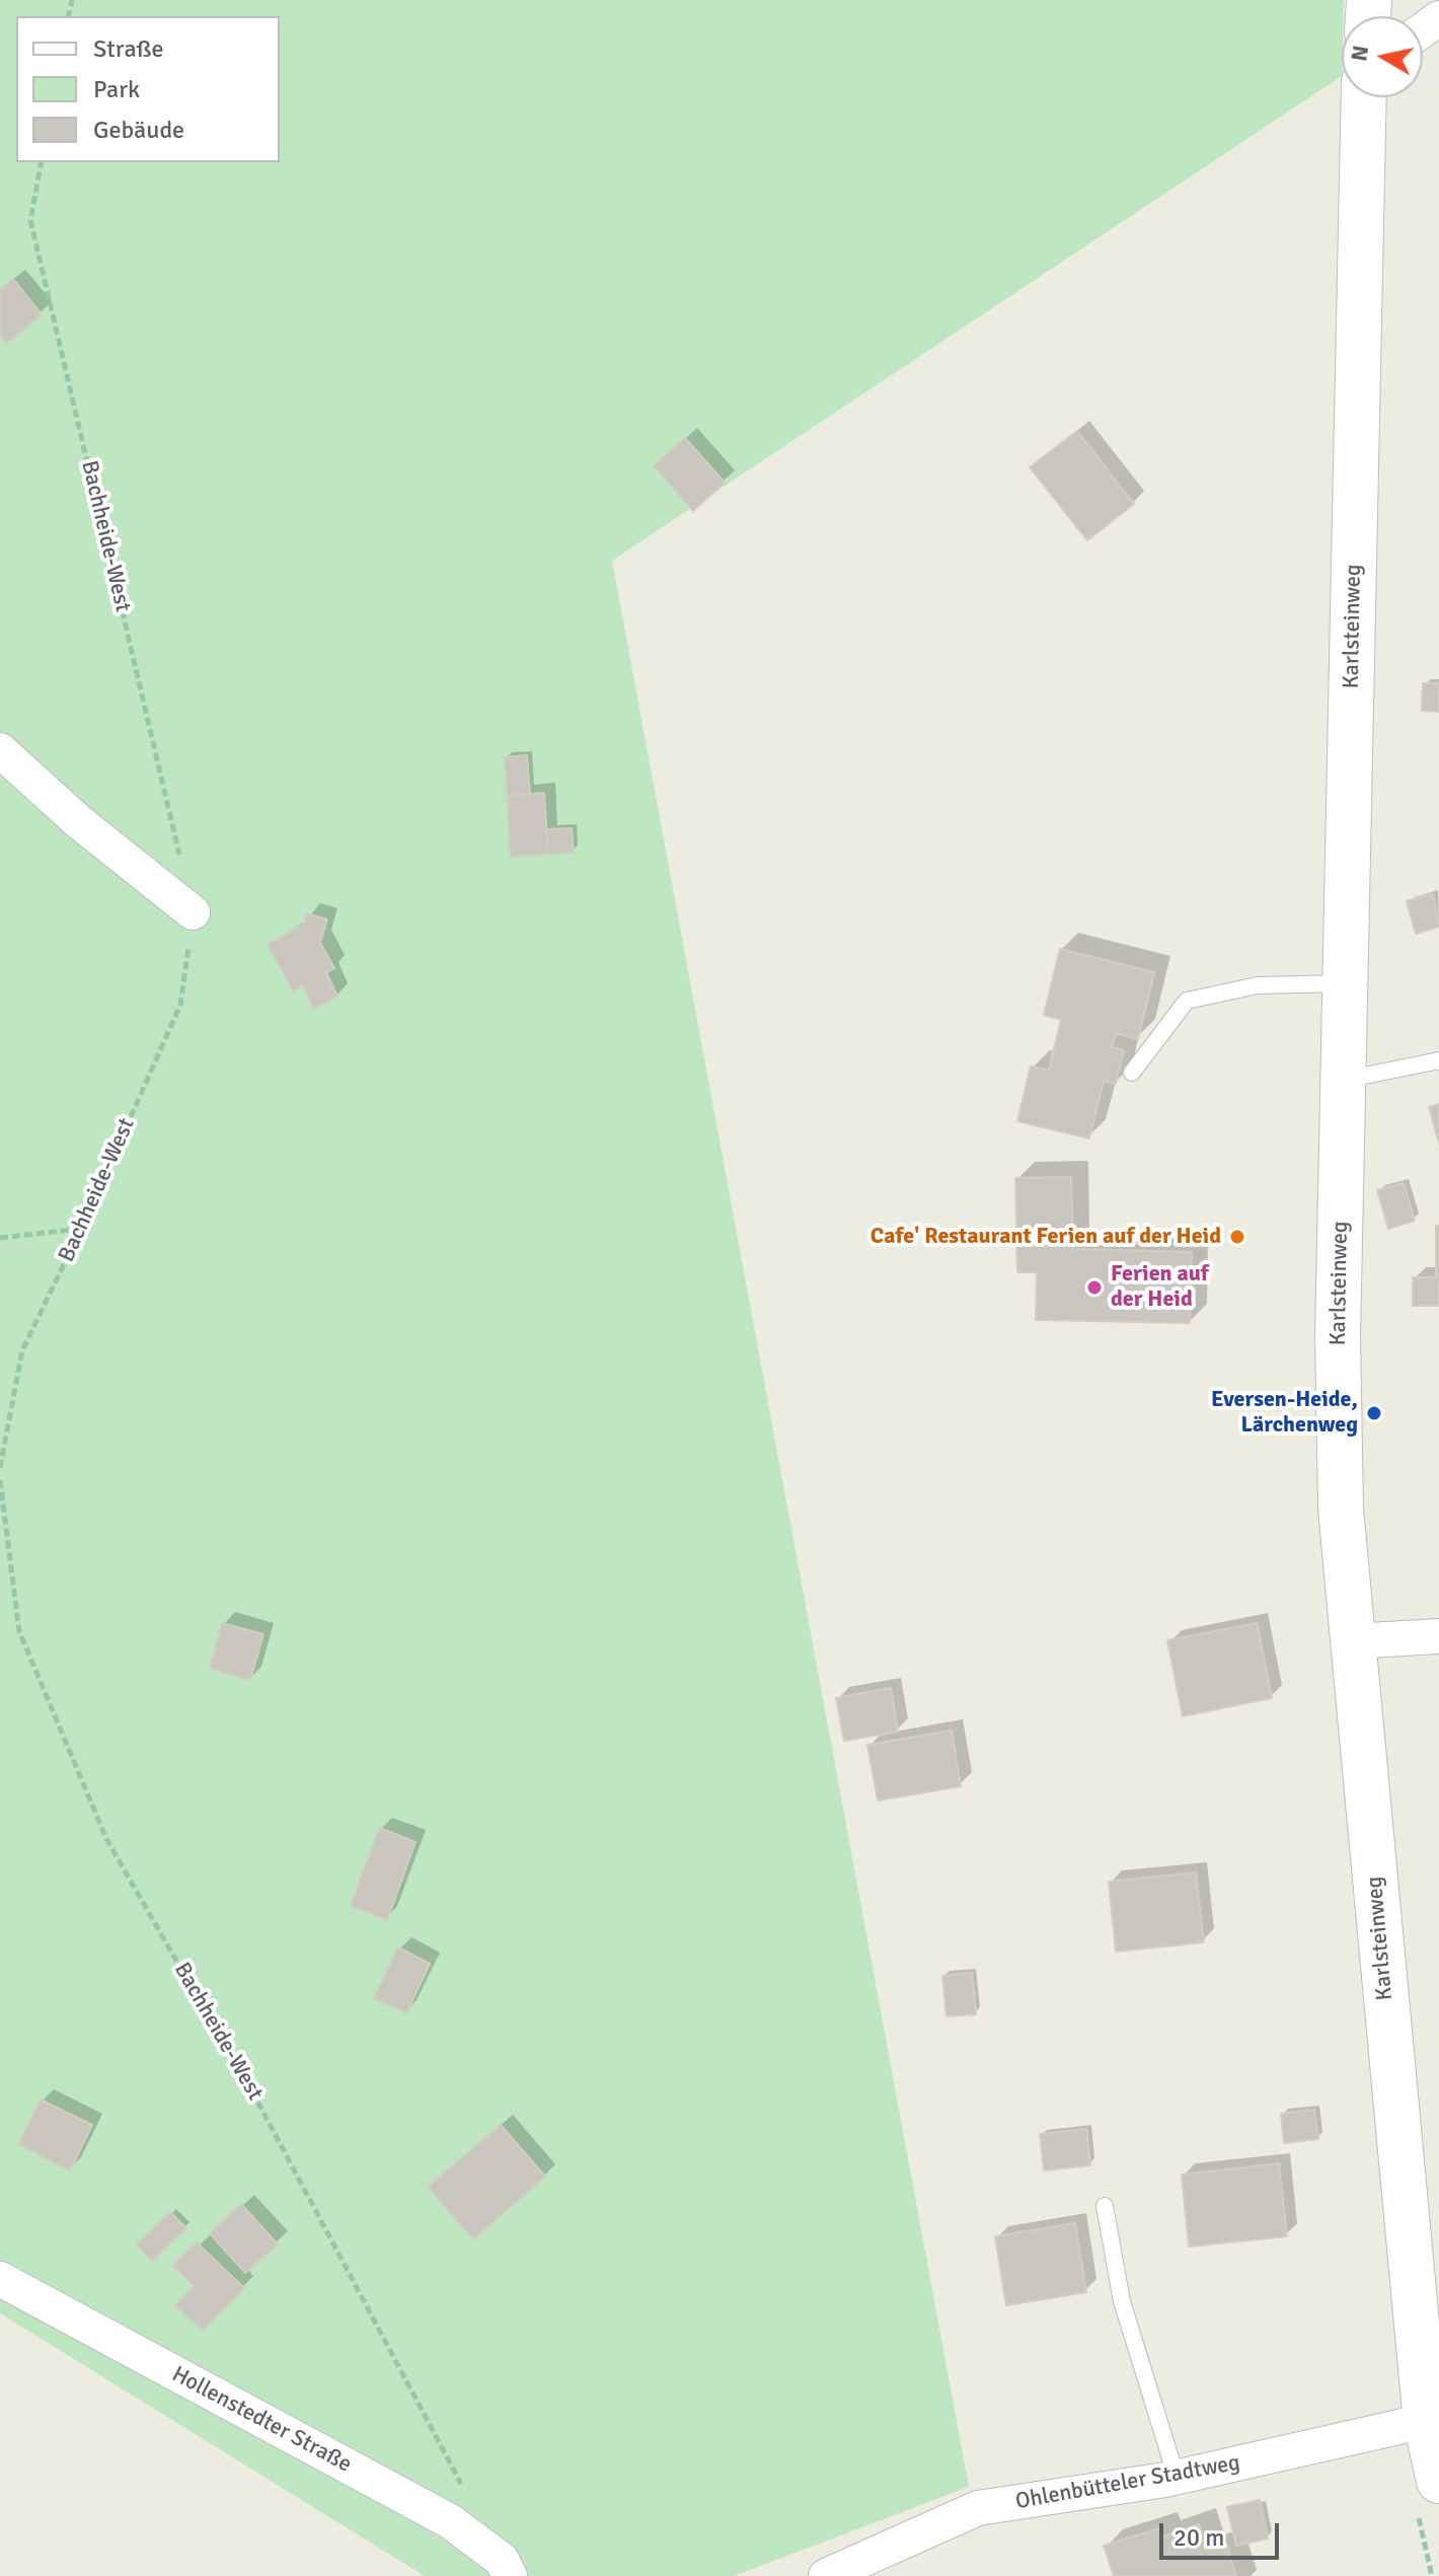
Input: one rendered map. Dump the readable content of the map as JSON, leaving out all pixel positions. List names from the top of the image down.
{
  "streets": {
    "street": ["Karlsteinweg", "Hollenstedter Straße", "Ohlenbütteler Stadtweg"],
    "path": ["Bachheide-West"]
  },
  "crossings": [
    ["Karlsteinweg", "Ohlenbütteler Stadtweg"]
  ],
  "places": ["Cafe' Restaurant Ferien auf der Heid", "Ferien auf der Heid", "Eversen-Heide, Lärchenweg"],
  "legend": ["Straße", "Park", "Gebäude"],
  "scale_bar": "20 m",
  "north": "left"
}
